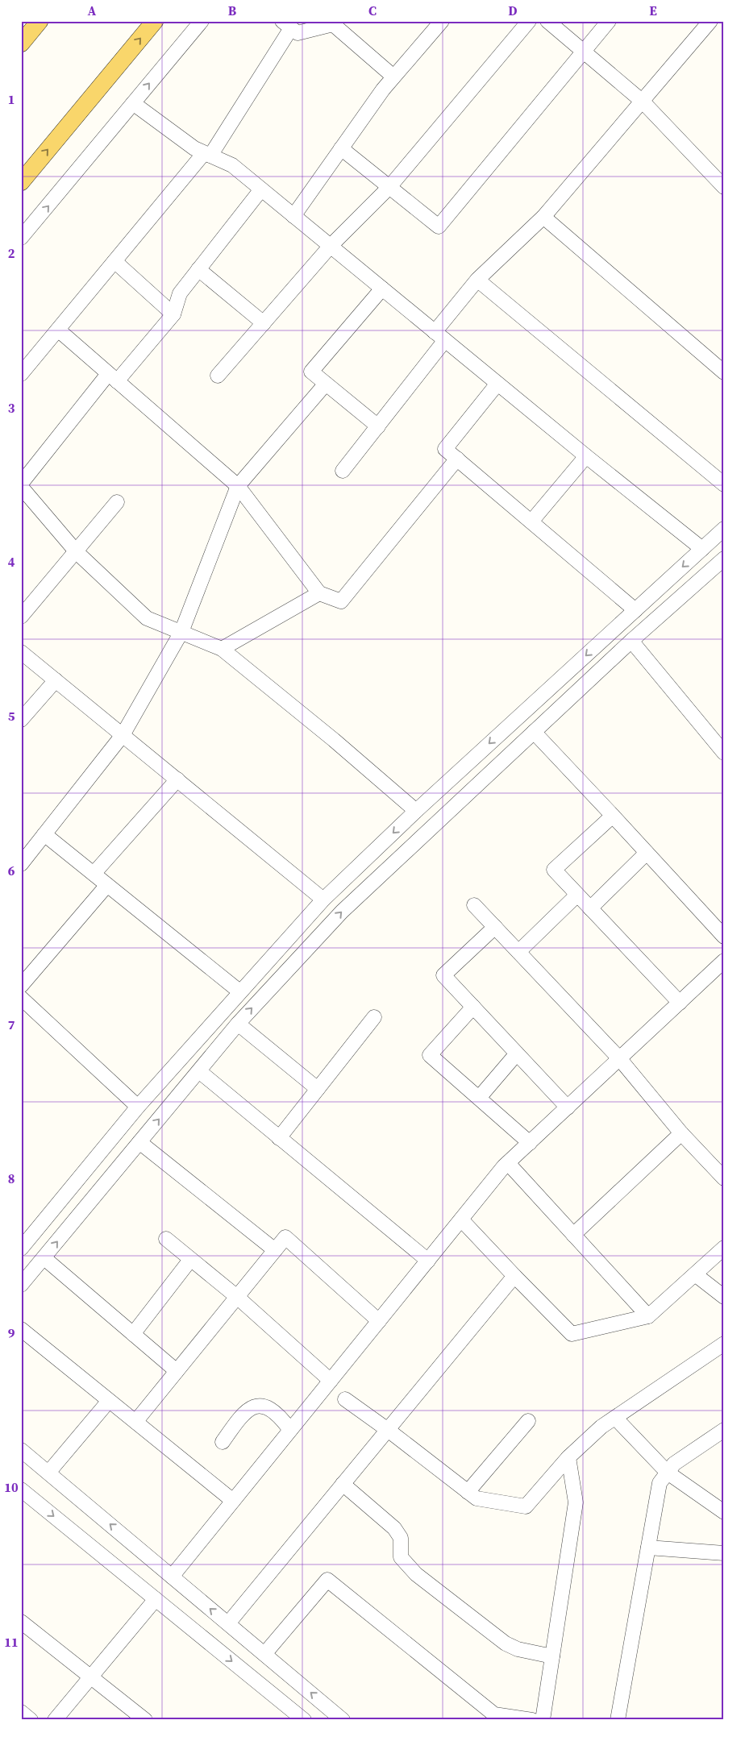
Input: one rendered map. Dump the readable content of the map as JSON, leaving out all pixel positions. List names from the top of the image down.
{
  "grid": {
    "columns": [
      "A",
      "B",
      "C",
      "D",
      "E"
    ],
    "rows": [
      "1",
      "2",
      "3",
      "4",
      "5",
      "6",
      "7",
      "8",
      "9",
      "10",
      "11"
    ]
  }
}
